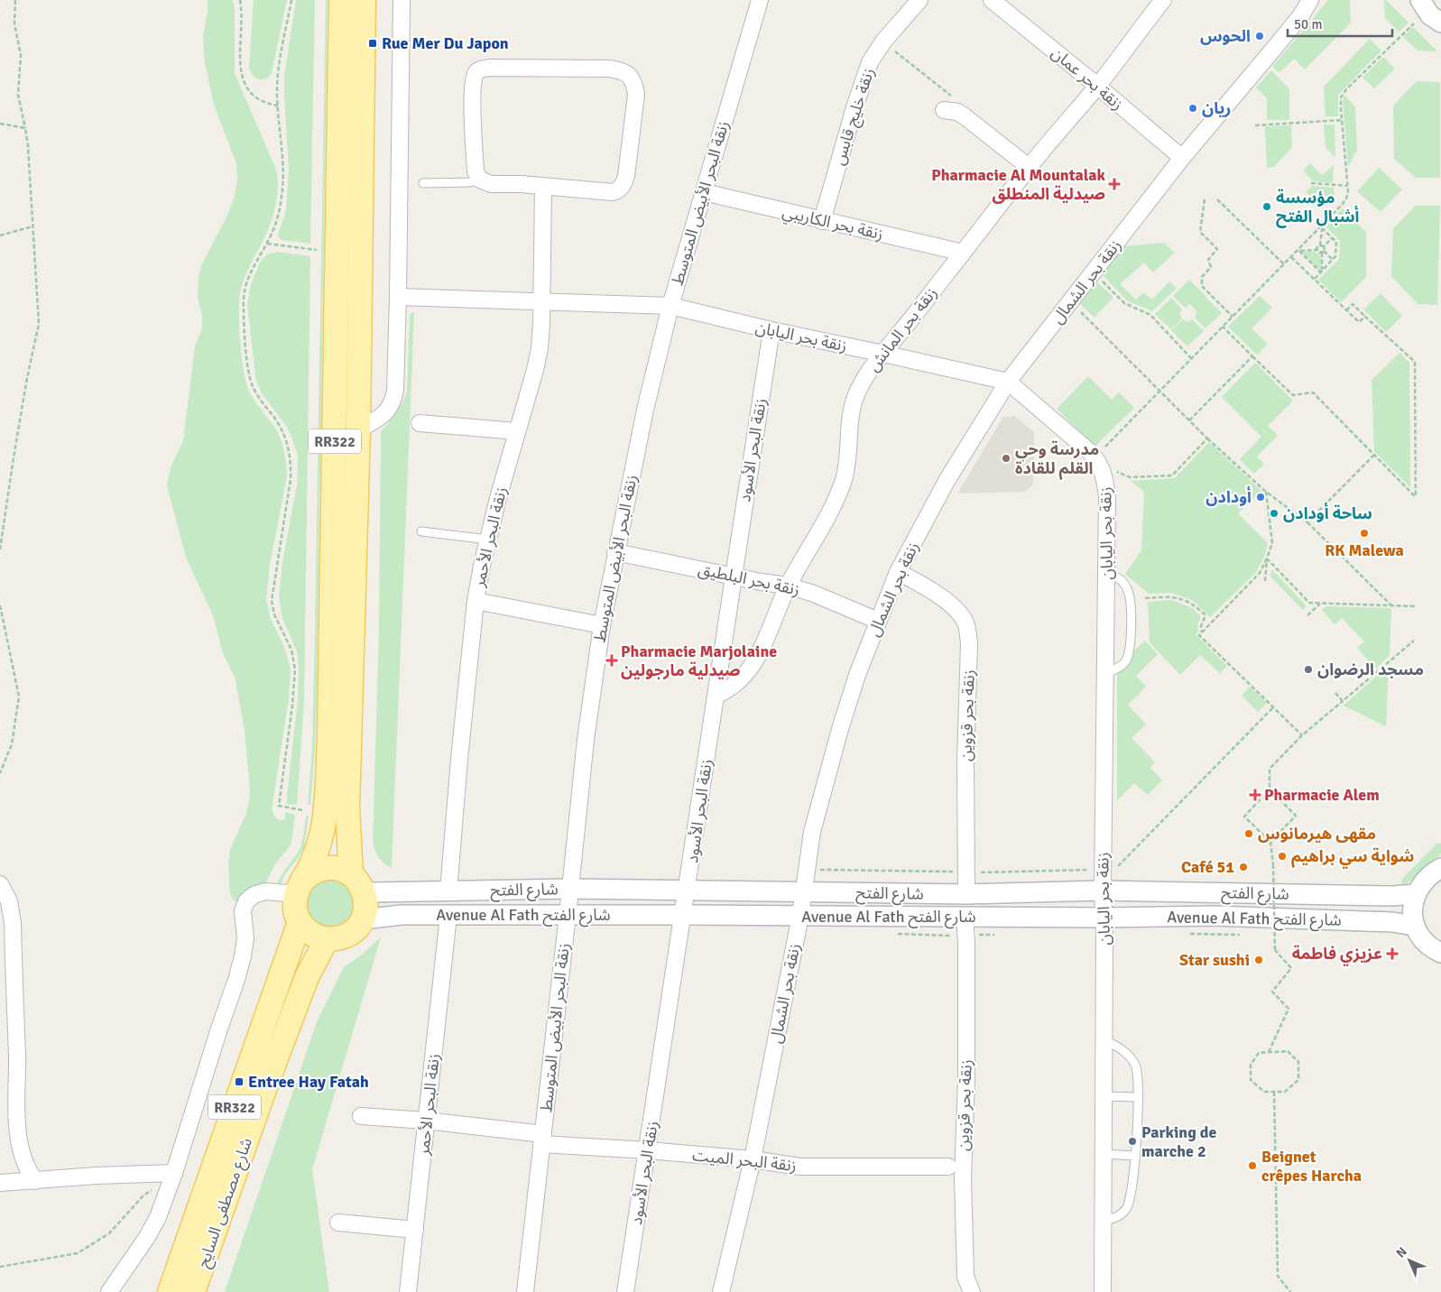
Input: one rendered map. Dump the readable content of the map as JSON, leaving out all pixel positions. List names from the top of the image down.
{
  "streets": {
    "main road": ["RR322", "شارع مصطفى السايح"],
    "street": [
      "زنقة بحر عمان",
      "زنقة خليج قابس",
      "زنقة البحر الأبيض المتوسط",
      "زنقة بحر الكاريبي",
      "زنقة بحر الشمال",
      "زنقة بحر المانش",
      "زنقة بحر اليابان",
      "زنقة البحر الأسود",
      "زنقة البحر الأحمر",
      "زنقة بحر البلطيق",
      "زنقة بحر قزوين",
      "شارع الفتح",
      "Avenue Al Fath شارع الفتح",
      "زنقة البحر الميت"
    ]
  },
  "crossings": [
    ["زنقة بحر عمان", "زنقة بحر الشمال"],
    ["زنقة بحر عمان", "زنقة بحر المانش"],
    ["زنقة خليج قابس", "زنقة بحر الكاريبي"],
    ["زنقة البحر الأبيض المتوسط", "زنقة بحر الكاريبي"],
    ["زنقة البحر الأبيض المتوسط", "زنقة بحر اليابان"],
    ["زنقة البحر الأبيض المتوسط", "زنقة بحر البلطيق"],
    ["زنقة البحر الأبيض المتوسط", "شارع الفتح"],
    ["زنقة البحر الأبيض المتوسط", "Avenue Al Fath شارع الفتح"],
    ["زنقة البحر الأبيض المتوسط", "زنقة البحر الميت"],
    ["زنقة بحر الكاريبي", "زنقة بحر المانش"],
    ["زنقة بحر الشمال", "زنقة بحر اليابان"],
    ["زنقة بحر الشمال", "زنقة بحر البلطيق"],
    ["زنقة بحر الشمال", "زنقة بحر قزوين"],
    ["زنقة بحر الشمال", "شارع الفتح"],
    ["زنقة بحر الشمال", "Avenue Al Fath شارع الفتح"],
    ["زنقة بحر الشمال", "زنقة البحر الميت"],
    ["زنقة بحر المانش", "زنقة بحر اليابان"],
    ["زنقة بحر المانش", "زنقة البحر الأسود"],
    ["زنقة بحر المانش", "زنقة بحر البلطيق"],
    ["زنقة بحر اليابان", "زنقة البحر الأسود"],
    ["زنقة بحر اليابان", "زنقة البحر الأحمر"],
    ["زنقة بحر اليابان", "شارع الفتح"],
    ["زنقة بحر اليابان", "Avenue Al Fath شارع الفتح"],
    ["RR322", "شارع الفتح"],
    ["RR322", "Avenue Al Fath شارع الفتح"],
    ["RR322", "شارع مصطفى السايح"],
    ["زنقة البحر الأسود", "زنقة بحر البلطيق"],
    ["زنقة البحر الأسود", "شارع الفتح"],
    ["زنقة البحر الأسود", "Avenue Al Fath شارع الفتح"],
    ["زنقة البحر الأسود", "زنقة البحر الميت"],
    ["زنقة البحر الأحمر", "شارع الفتح"],
    ["زنقة البحر الأحمر", "Avenue Al Fath شارع الفتح"],
    ["زنقة البحر الأحمر", "زنقة البحر الميت"],
    ["زنقة بحر قزوين", "شارع الفتح"],
    ["زنقة بحر قزوين", "Avenue Al Fath شارع الفتح"],
    ["شارع الفتح", "Avenue Al Fath شارع الفتح"],
    ["شارع الفتح", "شارع مصطفى السايح"],
    ["Avenue Al Fath شارع الفتح", "شارع مصطفى السايح"]
  ],
  "places": {
    "other": [
      "الحوس",
      "ريان",
      "مؤسسة أشبال الفتح",
      "مدرسة وحي القلم للقادة",
      "أودادن",
      "ساحة أودادن",
      "RK Malewa",
      "مسجد الرضوان",
      "مقهى هيرمانوس",
      "شواية سي براهيم",
      "Café 51",
      "Star sushi",
      "Parking de marche 2",
      "Beignet crêpes Harcha"
    ],
    "transit": ["Rue Mer Du Japon", "Entree Hay Fatah"],
    "health": [
      "Pharmacie Al Mountalak صيدلية المنطلق",
      "Pharmacie Marjolaine صيدلية مارجولين",
      "Pharmacie Alem",
      "عزيزي فاطمة"
    ]
  },
  "scale_bar": "50 m",
  "north": "top left"
}
